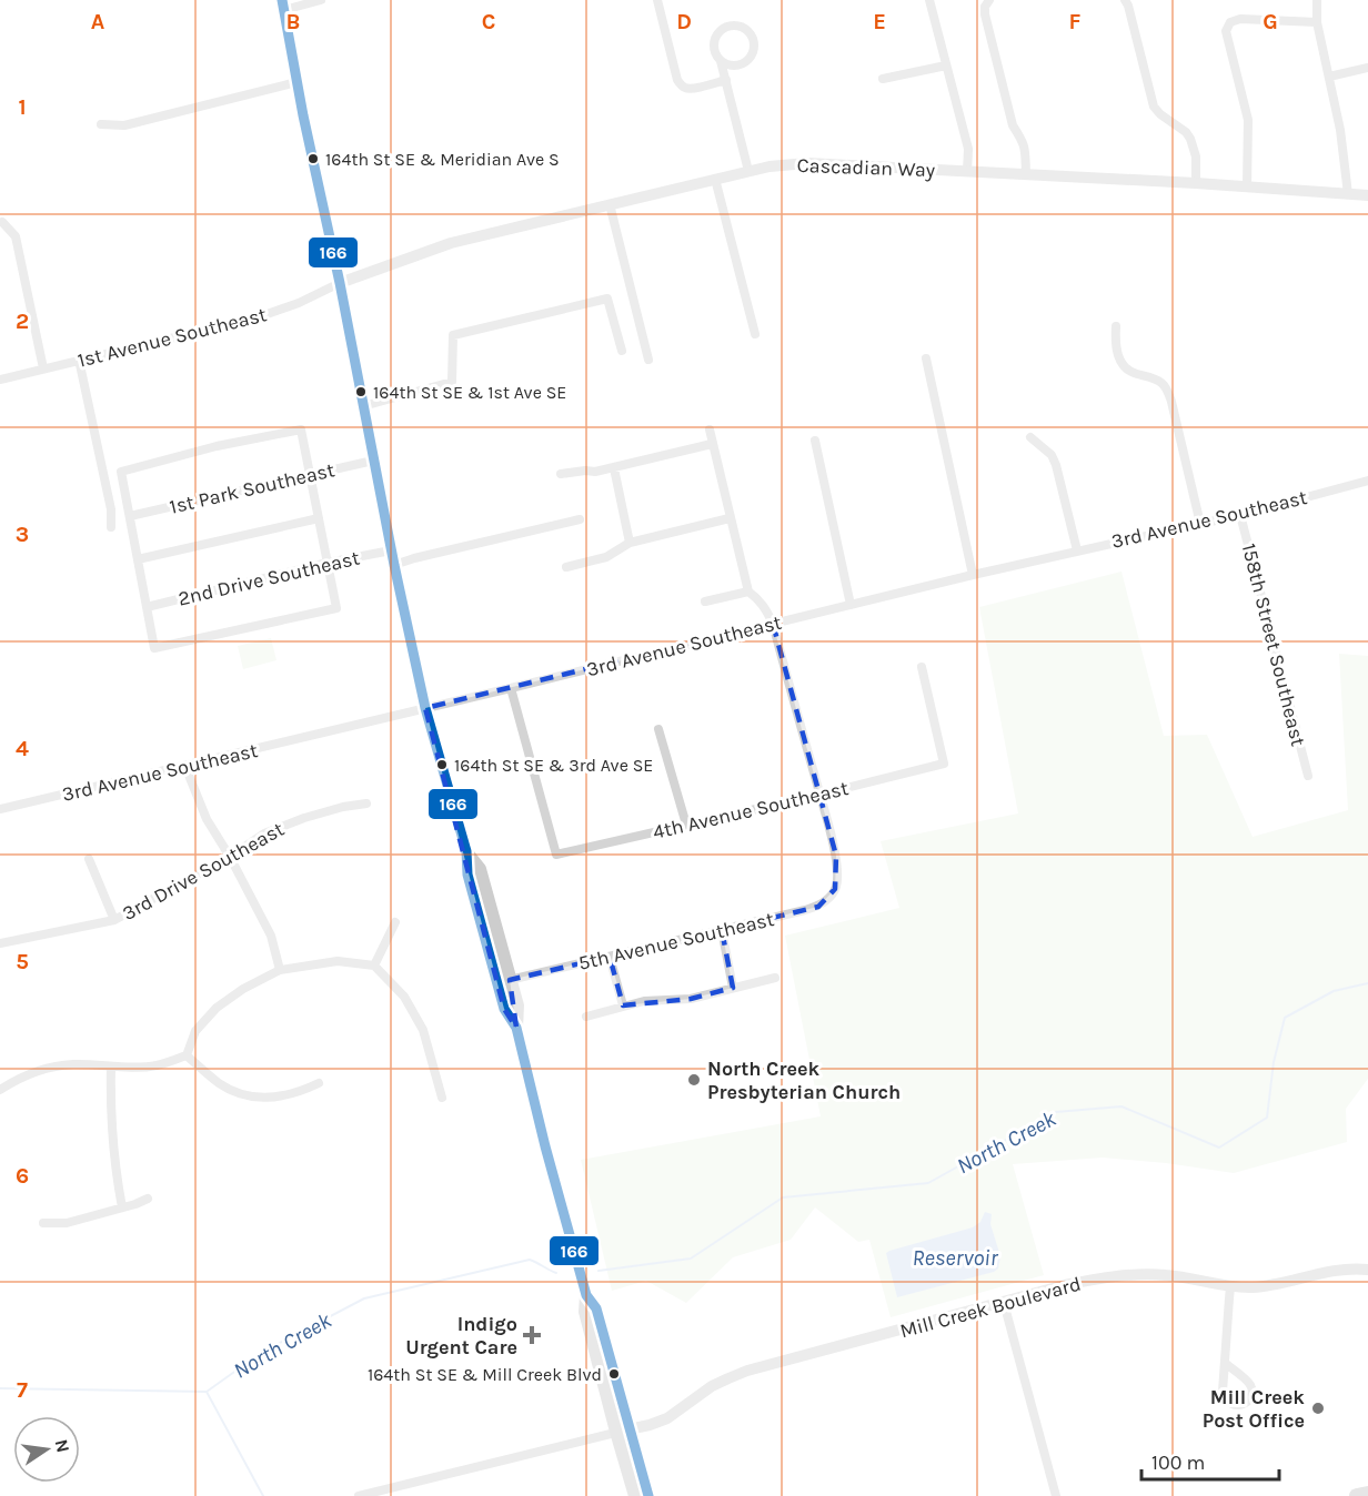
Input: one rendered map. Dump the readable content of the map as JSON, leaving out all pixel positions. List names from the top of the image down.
{
  "streets": {
    "street": [
      "Cascadian Way",
      "1st Avenue Southeast",
      "1st Park Southeast",
      "3rd Avenue Southeast",
      "2nd Drive Southeast",
      "158th Street Southeast",
      "4th Avenue Southeast",
      "3rd Drive Southeast",
      "5th Avenue Southeast",
      "Mill Creek Boulevard"
    ]
  },
  "crossings": [
    ["Cascadian Way", "1st Avenue Southeast"],
    ["3rd Avenue Southeast", "158th Street Southeast"],
    ["3rd Avenue Southeast", "4th Avenue Southeast"],
    ["4th Avenue Southeast", "5th Avenue Southeast"]
  ],
  "water": ["North Creek", "Reservoir"],
  "places": {
    "other": [
      "164th St SE & Meridian Ave S",
      "164th St SE & 1st Ave SE",
      "164th St SE & 3rd Ave SE",
      "North Creek Presbyterian Church",
      "164th St SE & Mill Creek Blvd",
      "Mill Creek Post Office"
    ],
    "health": ["Indigo Urgent Care"]
  },
  "lines": ["transit line 166"],
  "scale_bar": "100 m",
  "north": "right",
  "grid": {
    "columns": [
      "A",
      "B",
      "C",
      "D",
      "E",
      "F",
      "G"
    ],
    "rows": [
      "1",
      "2",
      "3",
      "4",
      "5",
      "6",
      "7"
    ]
  }
}
